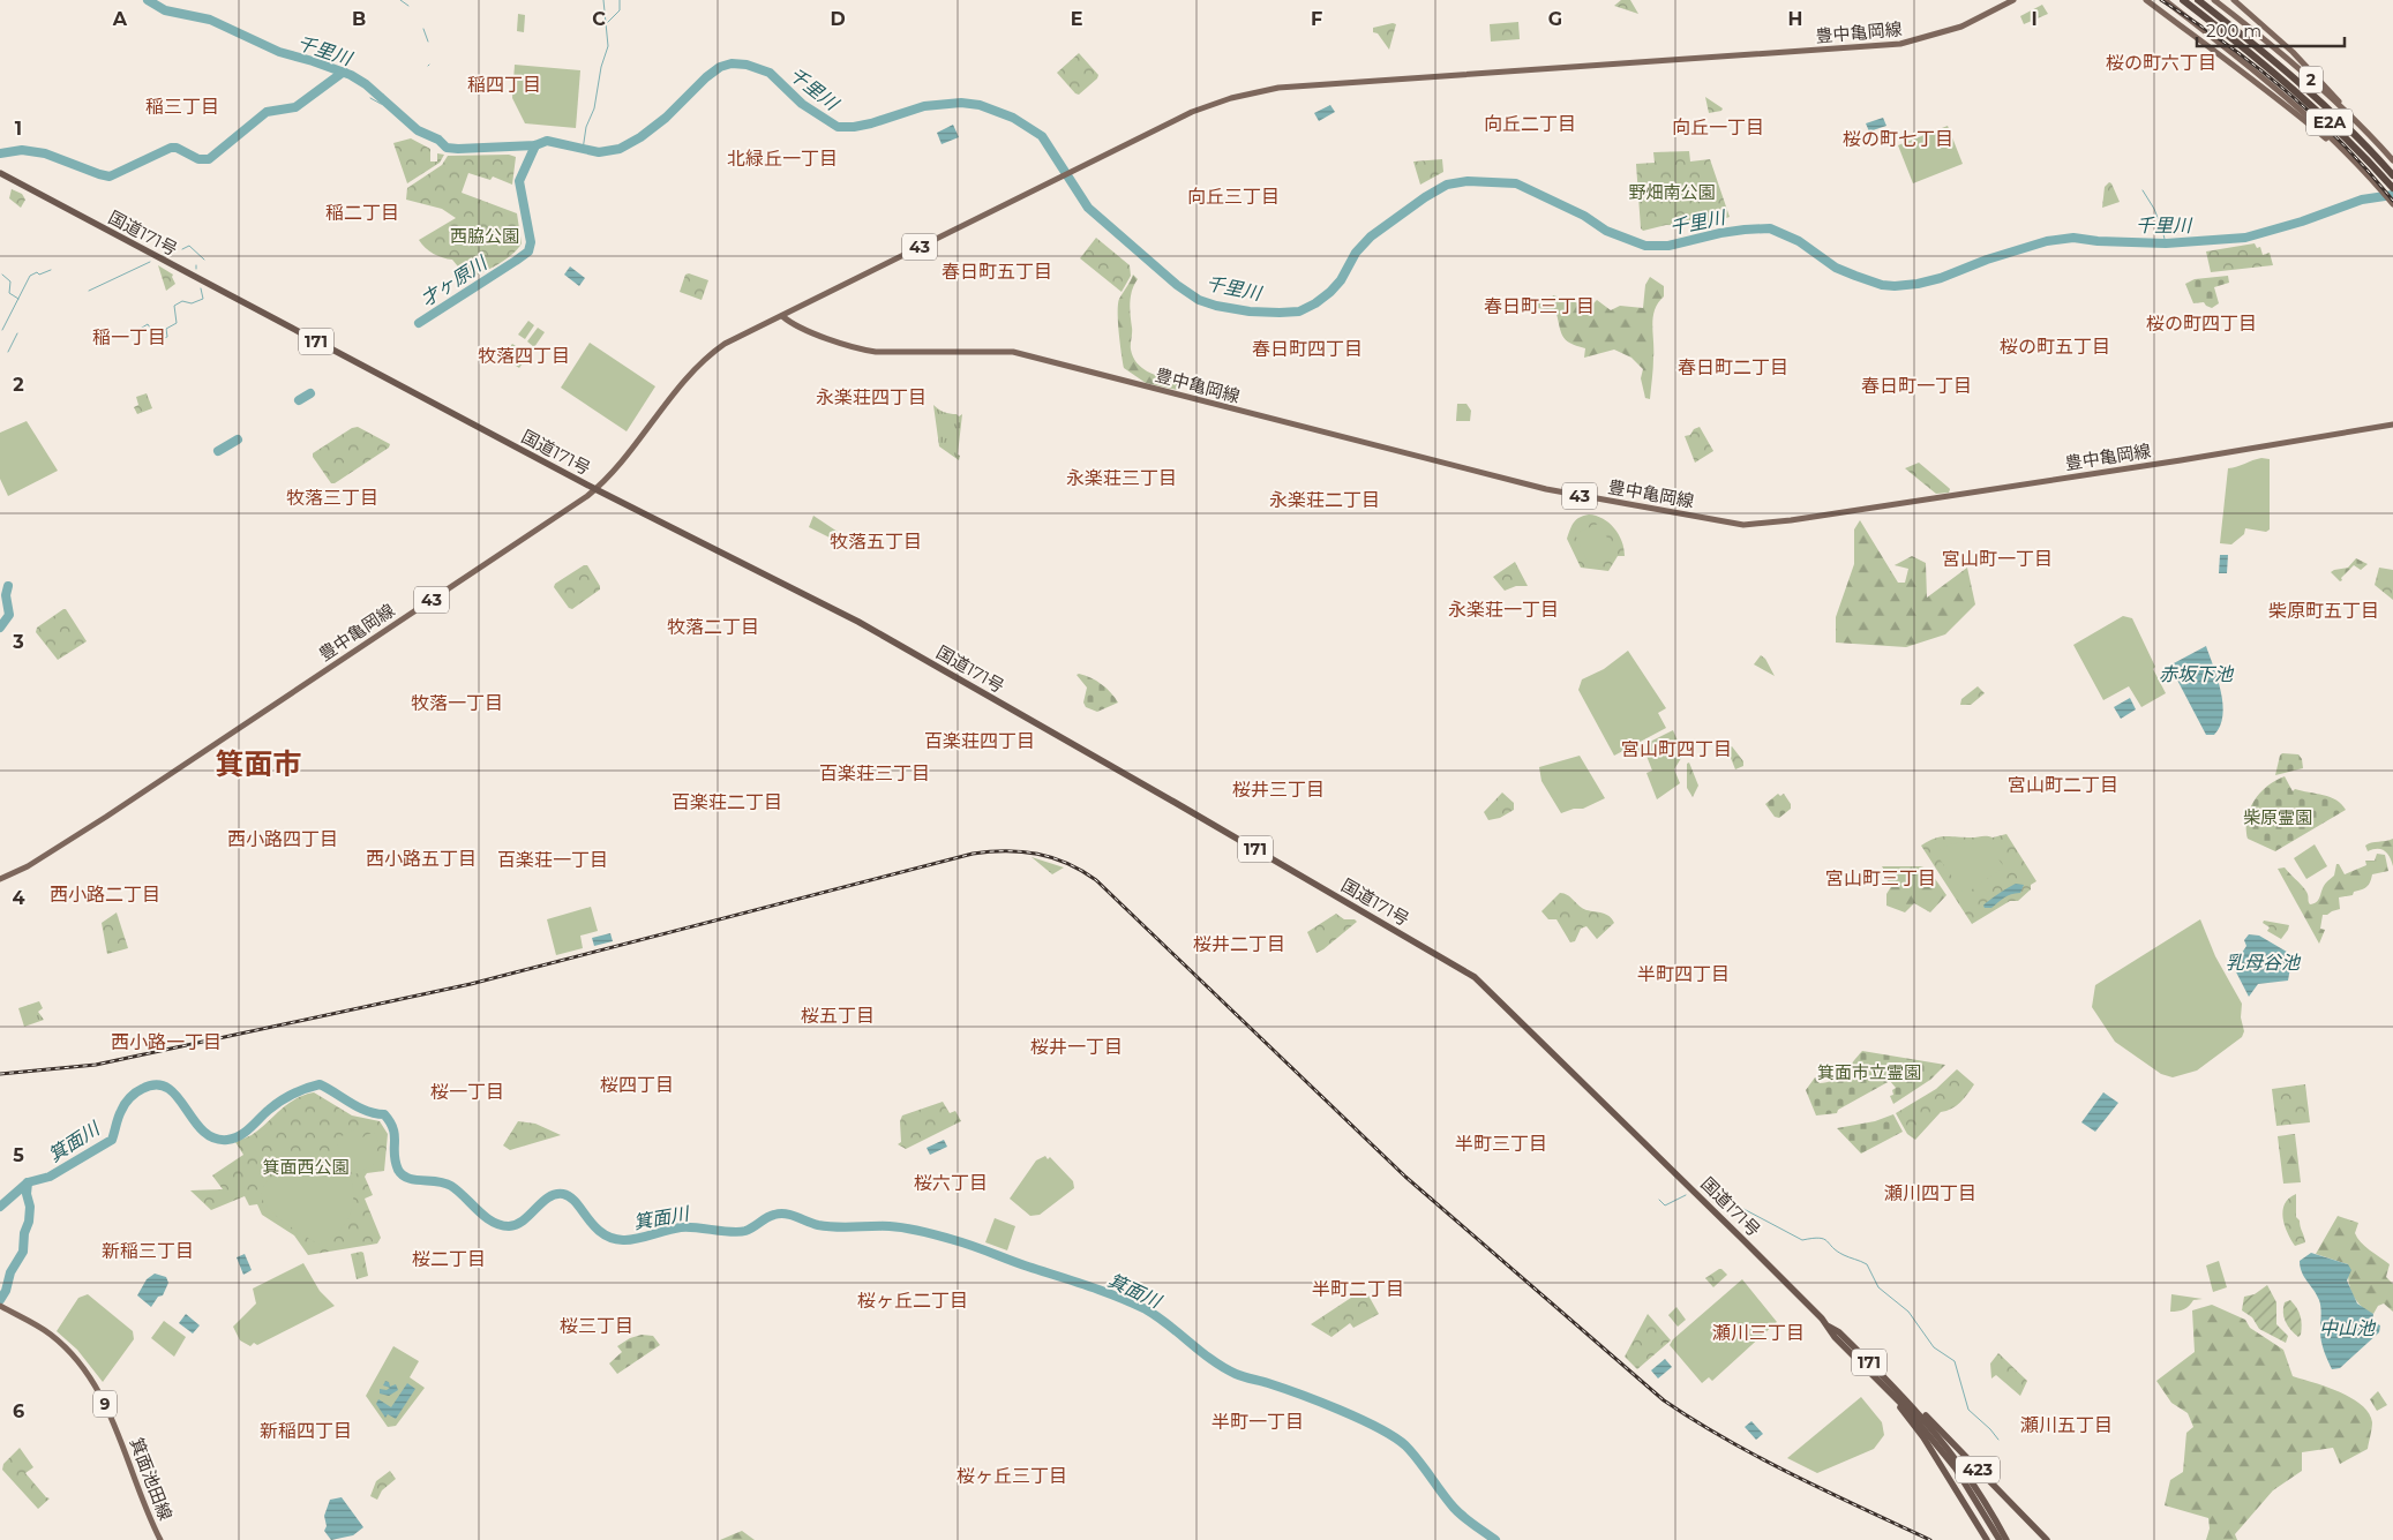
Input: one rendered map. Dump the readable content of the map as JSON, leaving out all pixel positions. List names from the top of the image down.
{
  "streets": {
    "highway": [
      "E2A",
      "国道171号",
      "171",
      "423"
    ],
    "main road": [
      "豊中亀岡線",
      "2",
      "43",
      "9",
      "箕面池田線"
    ]
  },
  "crossings": [
    ["豊中亀岡線", "国道171号"],
    ["国道171号", "423"]
  ],
  "districts": [
    "桜の町六丁目",
    "稲四丁目",
    "稲三丁目",
    "向丘二丁目",
    "向丘一丁目",
    "桜の町七丁目",
    "北緑丘一丁目",
    "向丘三丁目",
    "稲二丁目",
    "春日町五丁目",
    "春日町三丁目",
    "桜の町四丁目",
    "稲一丁目",
    "桜の町五丁目",
    "春日町四丁目",
    "牧落四丁目",
    "春日町二丁目",
    "春日町一丁目",
    "永楽荘四丁目",
    "永楽荘三丁目",
    "牧落三丁目",
    "永楽荘二丁目",
    "牧落五丁目",
    "宮山町一丁目",
    "永楽荘一丁目",
    "柴原町五丁目",
    "牧落二丁目",
    "牧落一丁目",
    "百楽荘四丁目",
    "宮山町四丁目",
    "箕面市",
    "百楽荘三丁目",
    "宮山町二丁目",
    "桜井三丁目",
    "百楽荘二丁目",
    "西小路四丁目",
    "西小路五丁目",
    "百楽荘一丁目",
    "宮山町三丁目",
    "西小路二丁目",
    "桜井二丁目",
    "半町四丁目",
    "桜五丁目",
    "西小路一丁目",
    "桜井一丁目",
    "桜四丁目",
    "桜一丁目",
    "半町三丁目",
    "桜六丁目",
    "瀬川四丁目",
    "新稲三丁目",
    "桜二丁目",
    "半町二丁目",
    "桜ヶ丘二丁目",
    "桜三丁目",
    "瀬川三丁目",
    "半町一丁目",
    "瀬川五丁目",
    "新稲四丁目",
    "桜ヶ丘三丁目"
  ],
  "water": [
    "千里川",
    "才ヶ原川",
    "赤坂下池",
    "乳母谷池",
    "箕面川",
    "中山池"
  ],
  "parks": [
    "野畑南公園",
    "西脇公園",
    "柴原霊園",
    "箕面市立霊園",
    "箕面西公園"
  ],
  "scale_bar": "200 m",
  "grid": {
    "columns": [
      "A",
      "B",
      "C",
      "D",
      "E",
      "F",
      "G",
      "H",
      "I"
    ],
    "rows": [
      "1",
      "2",
      "3",
      "4",
      "5",
      "6"
    ]
  }
}
